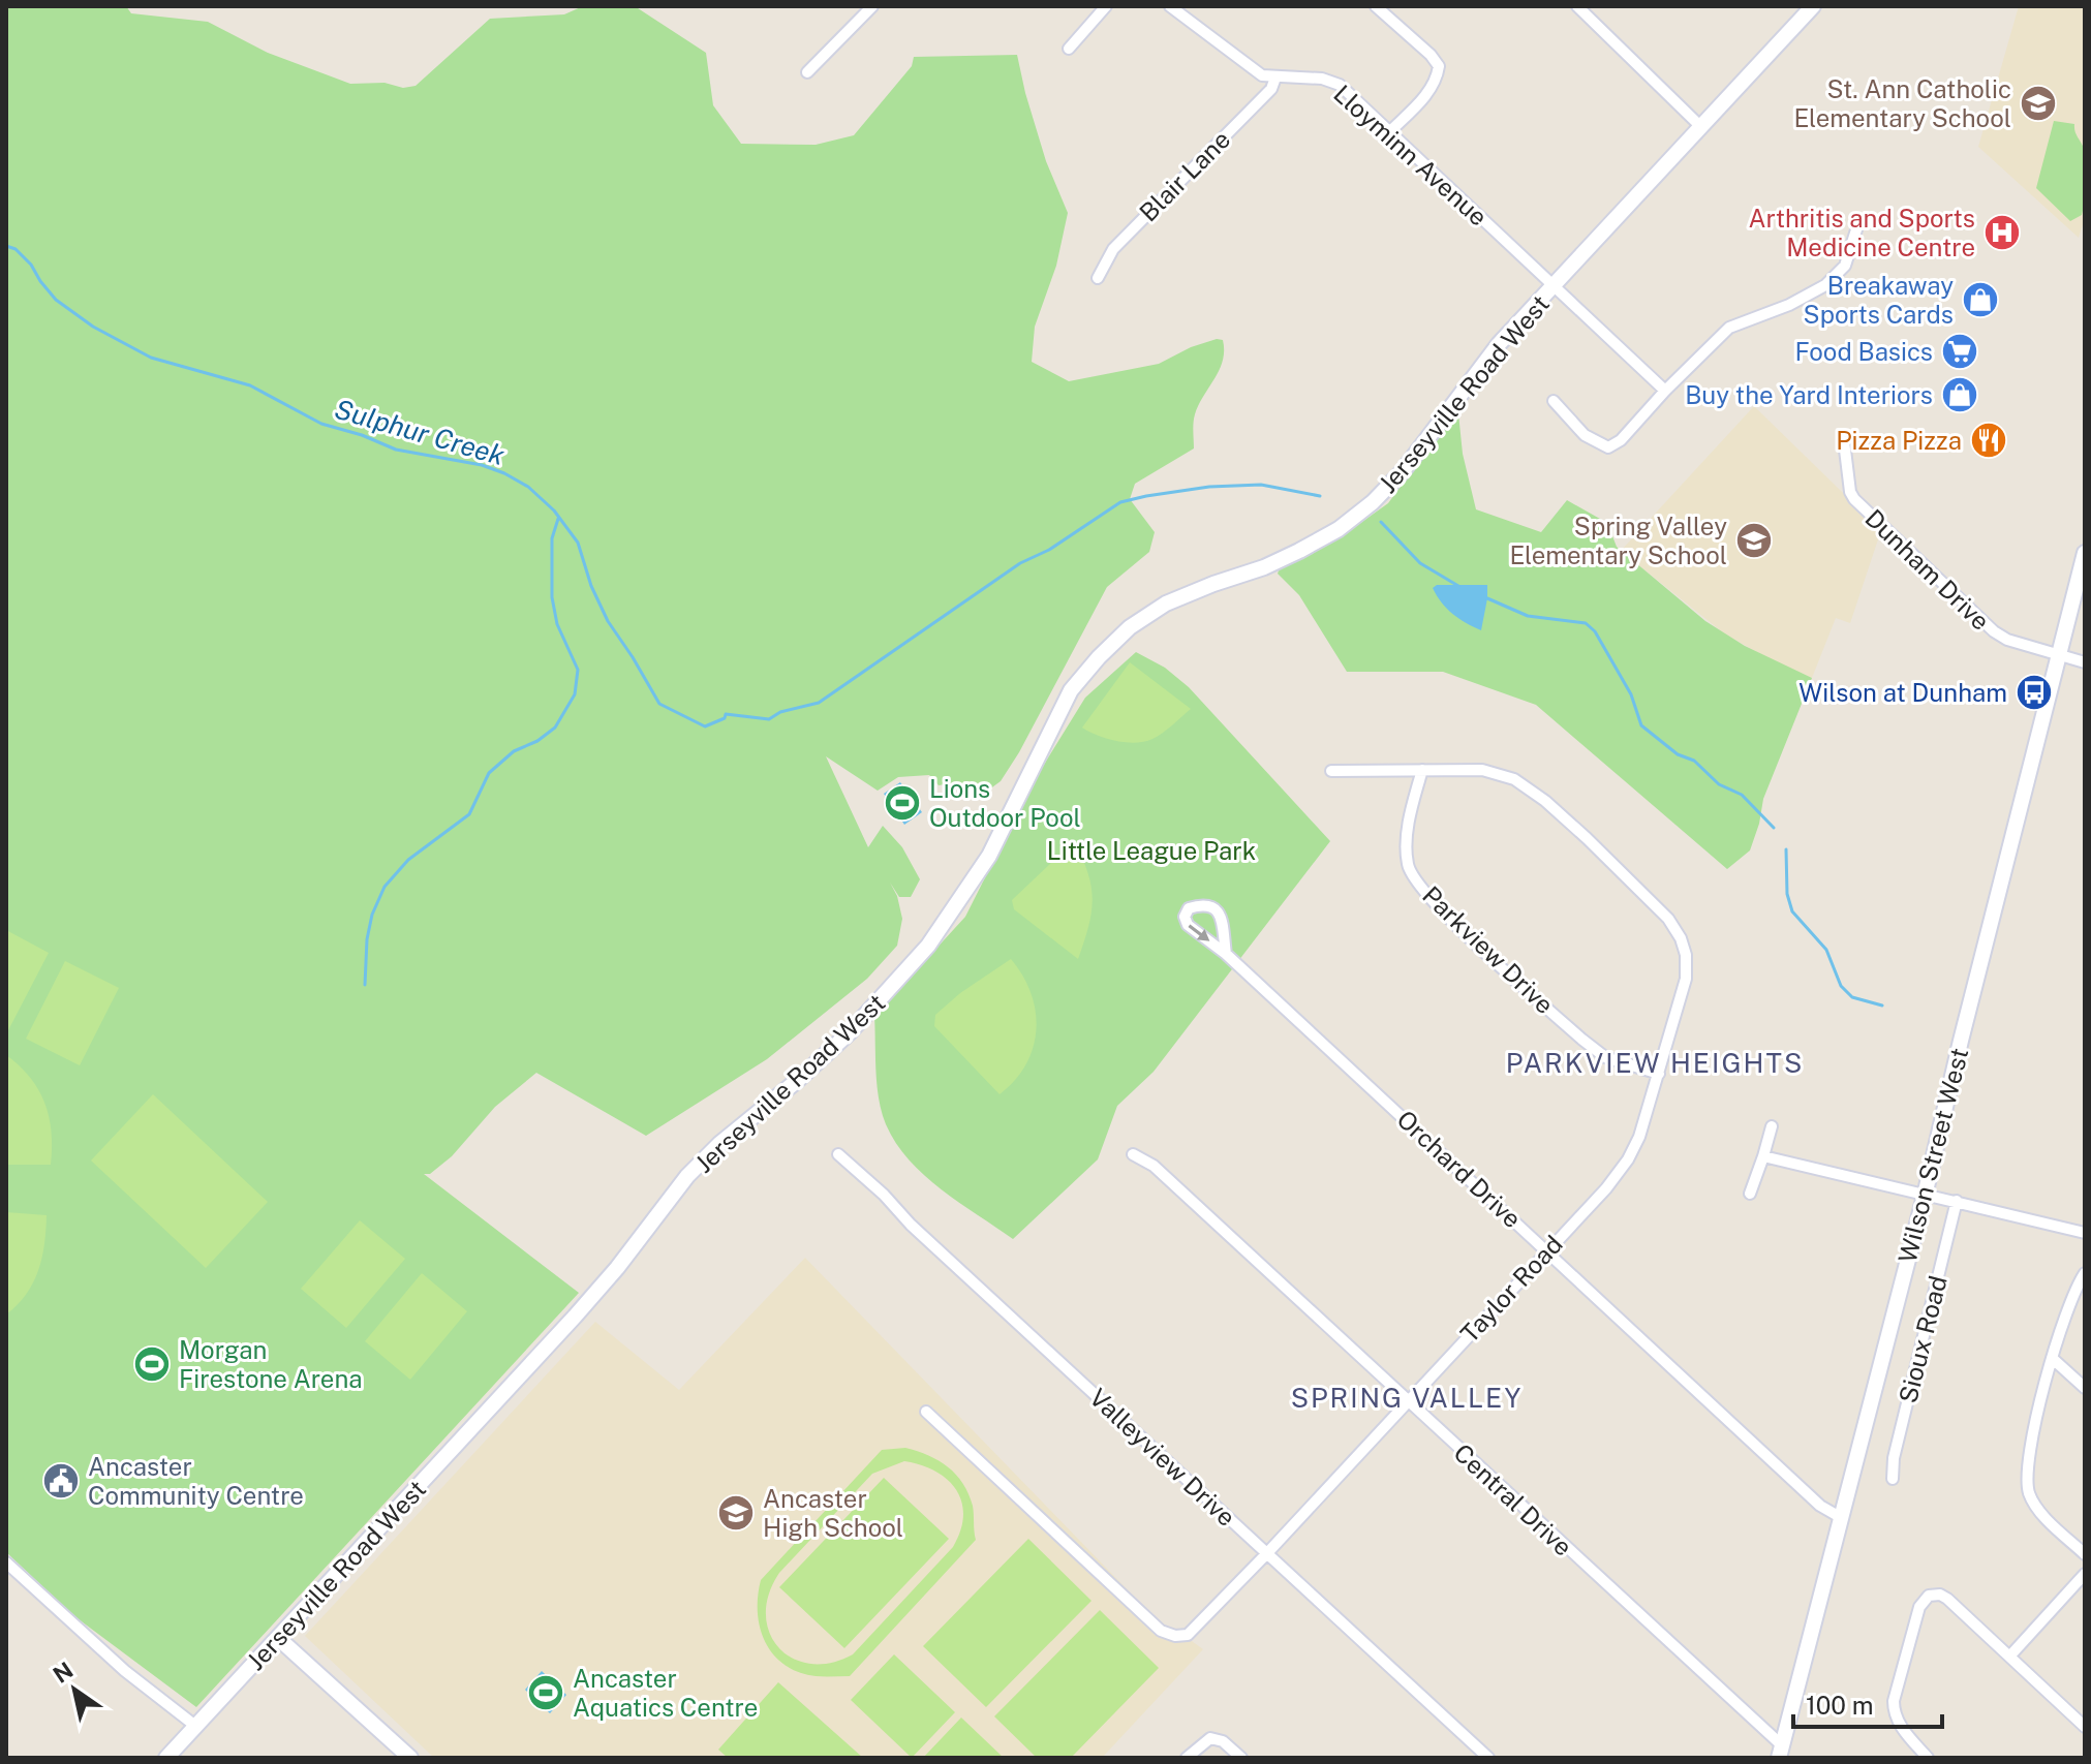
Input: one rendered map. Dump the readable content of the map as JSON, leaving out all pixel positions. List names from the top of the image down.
{
  "streets": {
    "main road": ["Jerseyville Road West", "Wilson Street West"],
    "street": [
      "Lloyminn Avenue",
      "Blair Lane",
      "Dunham Drive",
      "Parkview Drive",
      "Orchard Drive",
      "Taylor Road",
      "Sioux Road",
      "Valleyview Drive",
      "Central Drive"
    ]
  },
  "crossings": [
    ["Lloyminn Avenue", "Blair Lane"],
    ["Lloyminn Avenue", "Jerseyville Road West"],
    ["Dunham Drive", "Wilson Street West"],
    ["Parkview Drive", "Taylor Road"],
    ["Wilson Street West", "Orchard Drive"],
    ["Wilson Street West", "Central Drive"],
    ["Orchard Drive", "Taylor Road"],
    ["Taylor Road", "Valleyview Drive"],
    ["Taylor Road", "Central Drive"]
  ],
  "districts": ["PARKVIEW HEIGHTS", "SPRING VALLEY"],
  "water": ["Sulphur Creek"],
  "parks": ["Little League Park"],
  "places": {
    "school or university": ["St. Ann Catholic Elementary School", "Spring Valley Elementary School", "Ancaster High School"],
    "hospital": ["Arthritis and Sports Medicine Centre"],
    "shop": ["Breakaway Sports Cards", "Buy the Yard Interiors"],
    "supermarket": ["Food Basics"],
    "restaurant": ["Pizza Pizza"],
    "bus stop": ["Wilson at Dunham"],
    "sports": ["Lions Outdoor Pool", "Morgan Firestone Arena", "Ancaster Aquatics Centre"],
    "public building": ["Ancaster Community Centre"]
  },
  "scale_bar": "100 m",
  "north": "top left"
}
